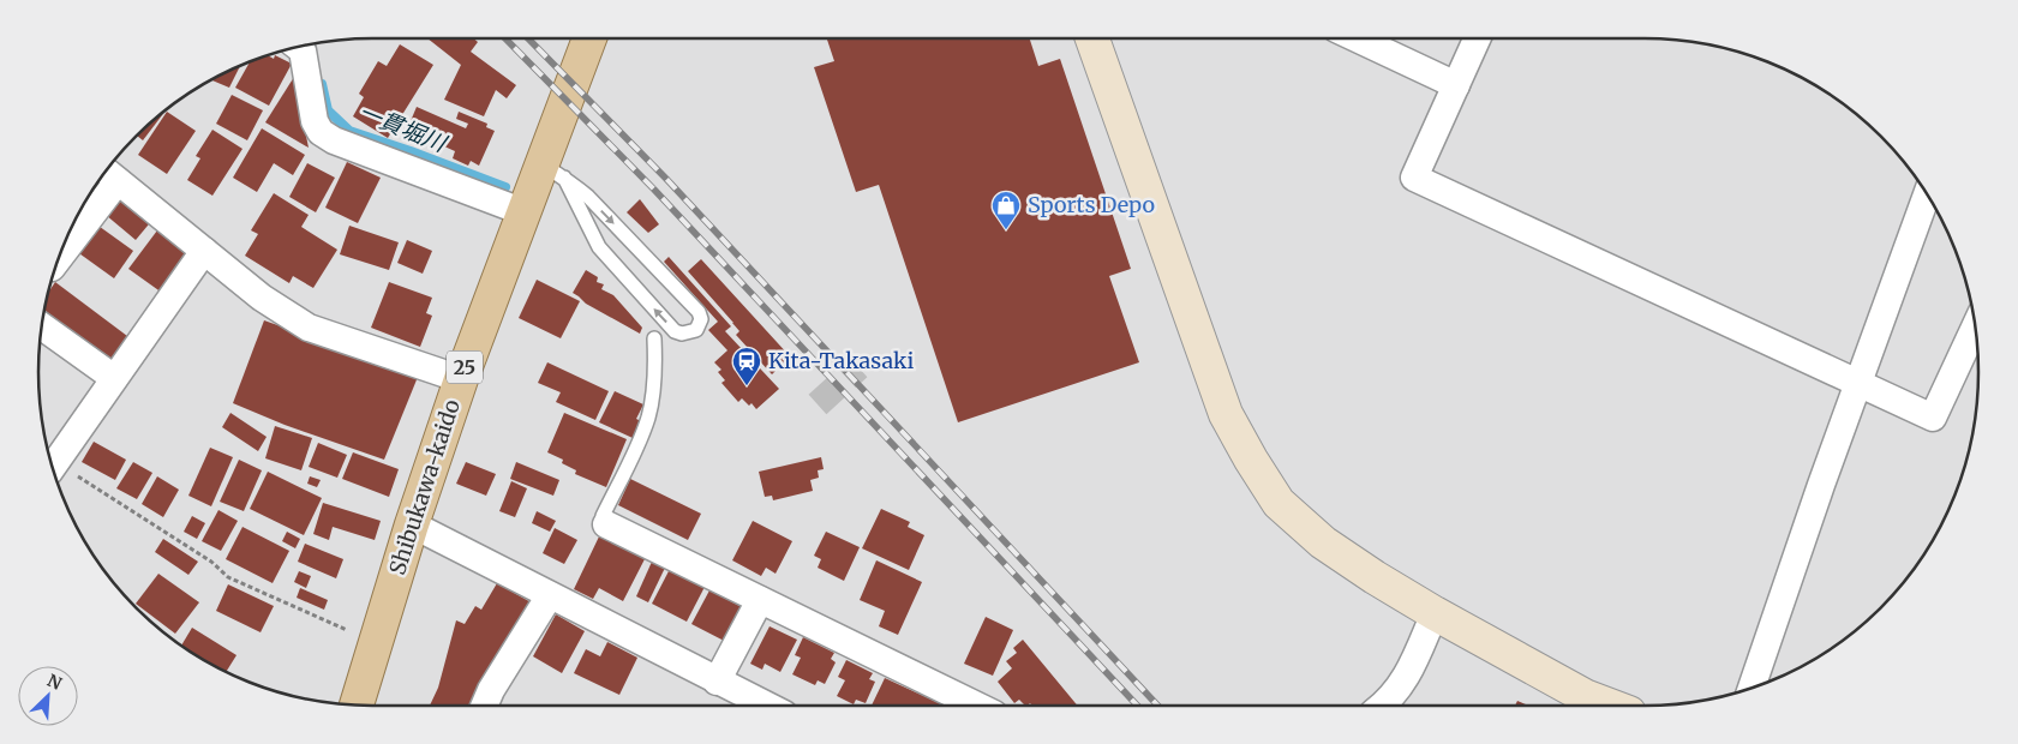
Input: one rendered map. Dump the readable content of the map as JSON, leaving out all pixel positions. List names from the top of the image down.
{
  "streets": {
    "main road": ["25", "Shibukawa-kaido"]
  },
  "water": ["一貫堀川"],
  "places": {
    "shop": ["Sports Depo"],
    "station": ["Kita-Takasaki"]
  },
  "north": "top right"
}
